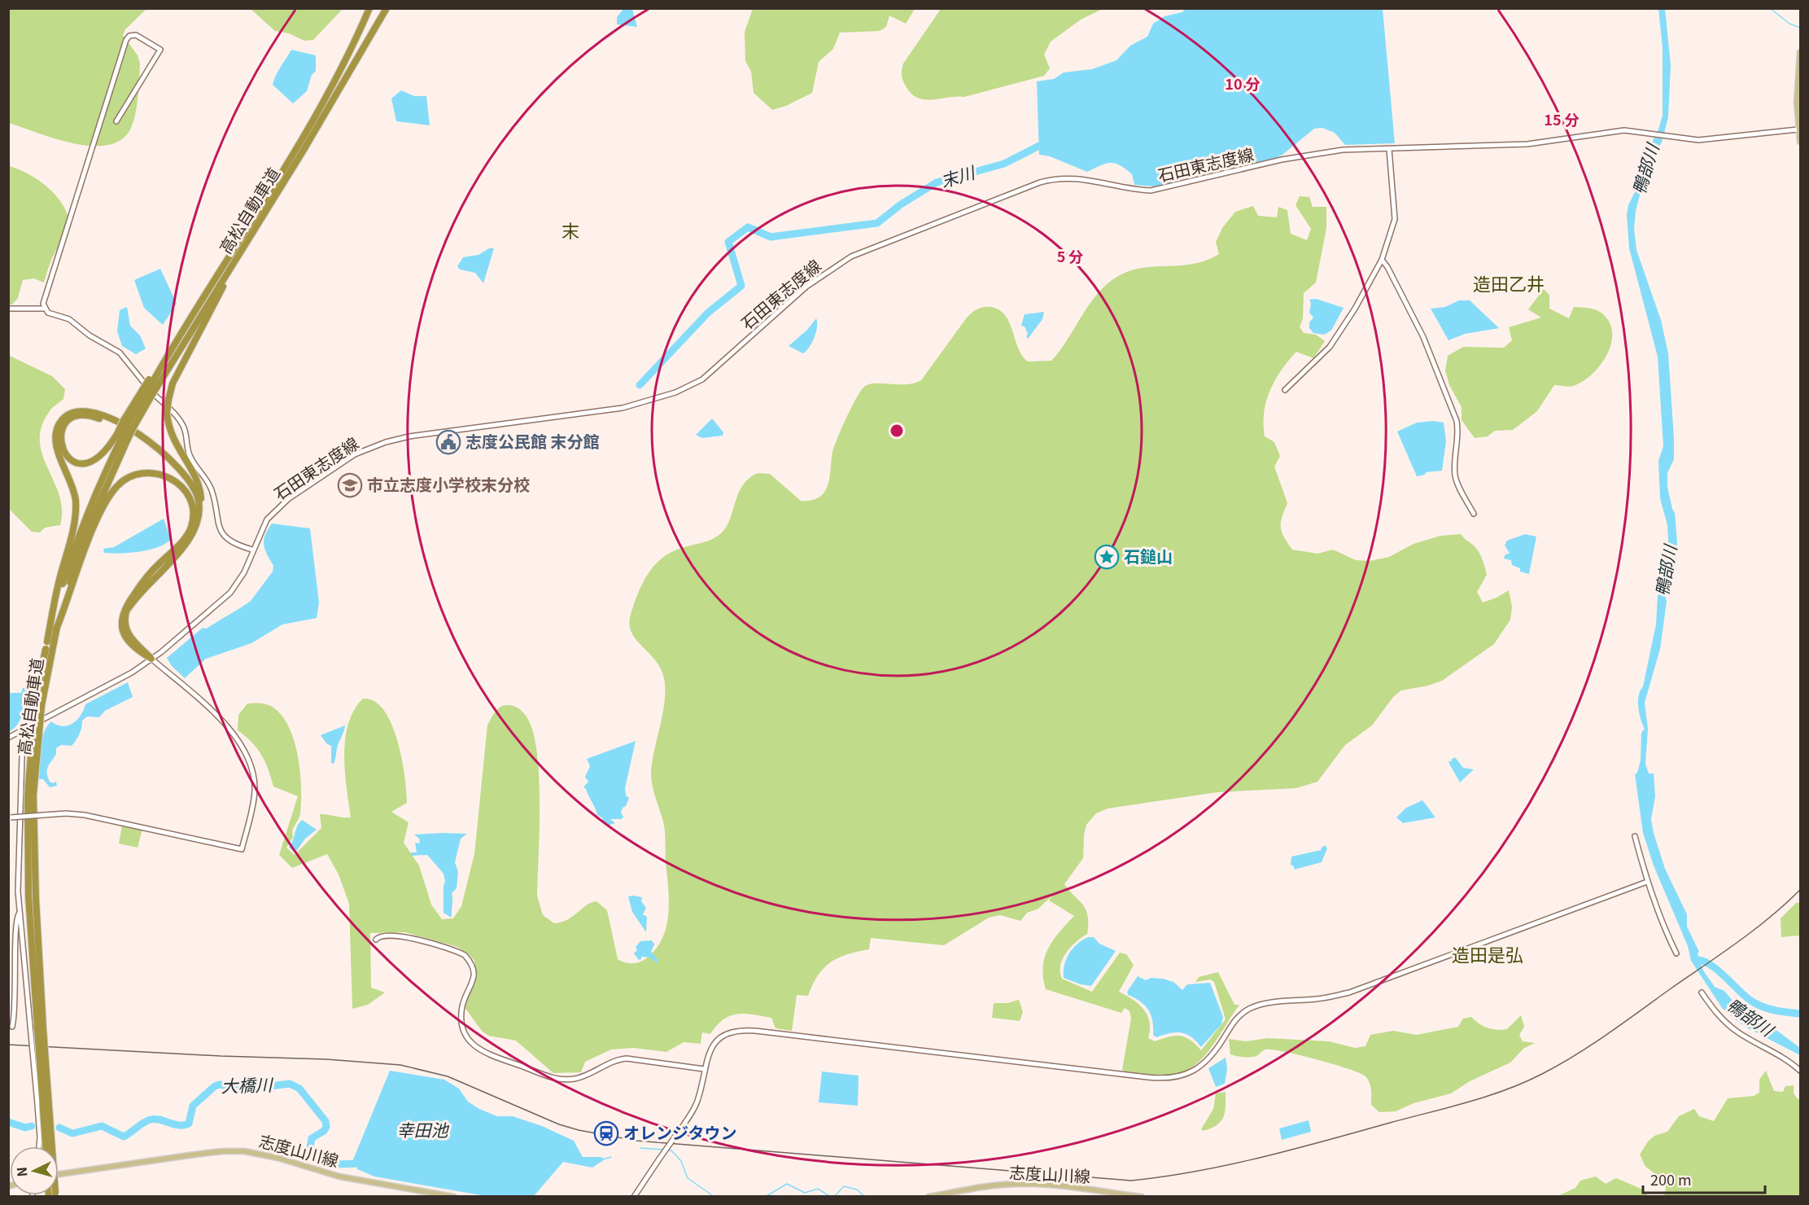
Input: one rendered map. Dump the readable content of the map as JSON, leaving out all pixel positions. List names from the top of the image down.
{
  "streets": {
    "highway": ["高松自動車道"],
    "main road": ["志度山川線"],
    "street": ["石田東志度線"]
  },
  "districts": ["末", "造田乙井", "造田是弘"],
  "water": [
    "鴨部川",
    "末川",
    "大橋川",
    "幸田池"
  ],
  "places": {
    "public building": ["志度公民館 末分館"],
    "school or university": ["市立志度小学校末分校"],
    "place": ["石鎚山"],
    "station": ["オレンジタウン"]
  },
  "scale_bar": "200 m",
  "north": "left",
  "rings": ["10 分", "15 分", "5 分"]
}
